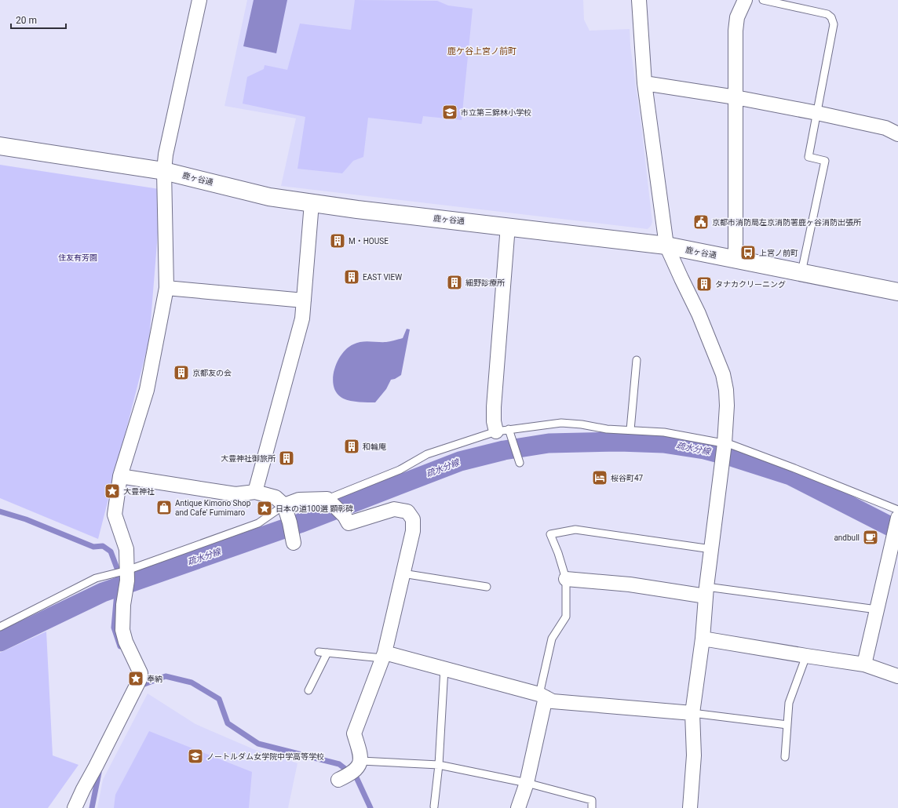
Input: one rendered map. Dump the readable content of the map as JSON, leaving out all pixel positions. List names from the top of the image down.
{
  "streets": {
    "street": ["鹿ヶ谷通"]
  },
  "districts": ["鹿ケ谷上宮ノ前町"],
  "water": ["疏水分線"],
  "parks": ["住友有芳園"],
  "places": {
    "school or university": ["市立第三錦林小学校", "ノートルダム女学院中学高等学校"],
    "public building": ["京都市消防局左京消防署鹿ヶ谷消防出張所"],
    "building": [
      "M・HOUSE",
      "EAST VIEW",
      "細野診療所",
      "タナカクリーニング",
      "京都友の会",
      "和輪庵",
      "大豊神社御旅所"
    ],
    "bus stop": ["上宮ノ前町"],
    "hotel": ["桜谷町47"],
    "place": ["大豊神社", "日本の道100選 顕彰碑", "奉納"],
    "shop": ["Antique Kimono Shop and Cafe' Fumimaro"],
    "cafe": ["andbull"]
  },
  "scale_bar": "20 m"
}
